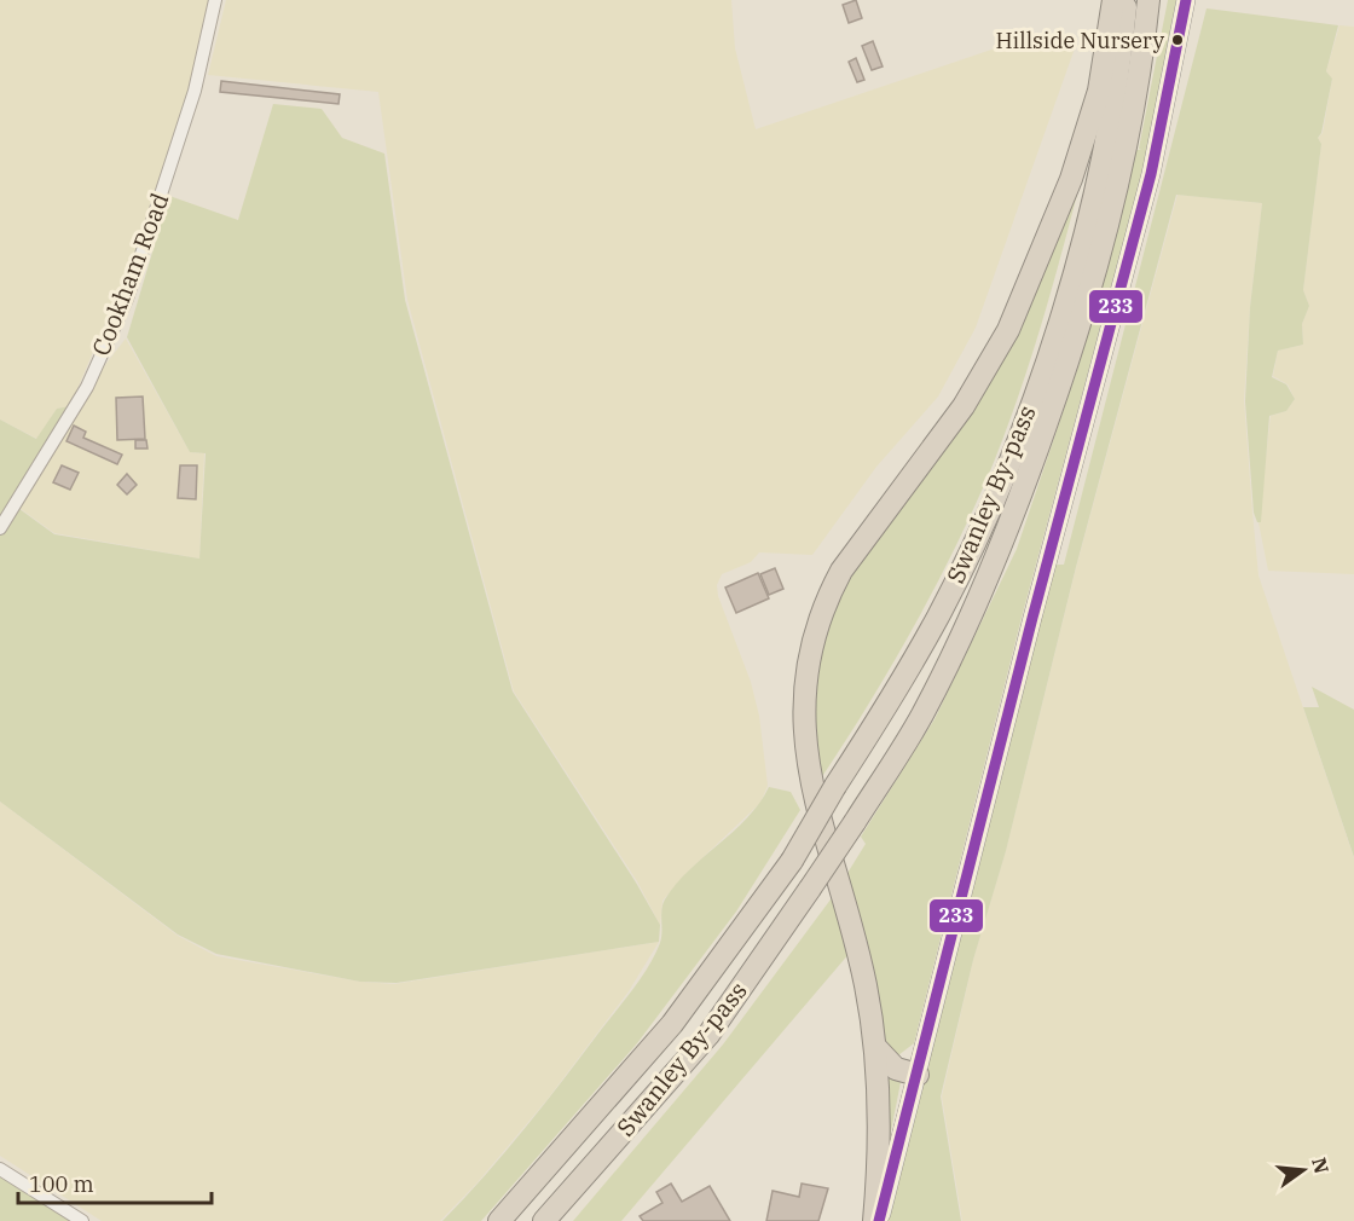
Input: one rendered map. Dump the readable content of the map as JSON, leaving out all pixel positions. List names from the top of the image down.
{
  "streets": {
    "highway": ["Swanley By-pass"],
    "street": ["Cookham Road"]
  },
  "places": ["Hillside Nursery"],
  "lines": ["transit line 233"],
  "scale_bar": "100 m",
  "north": "right"
}
